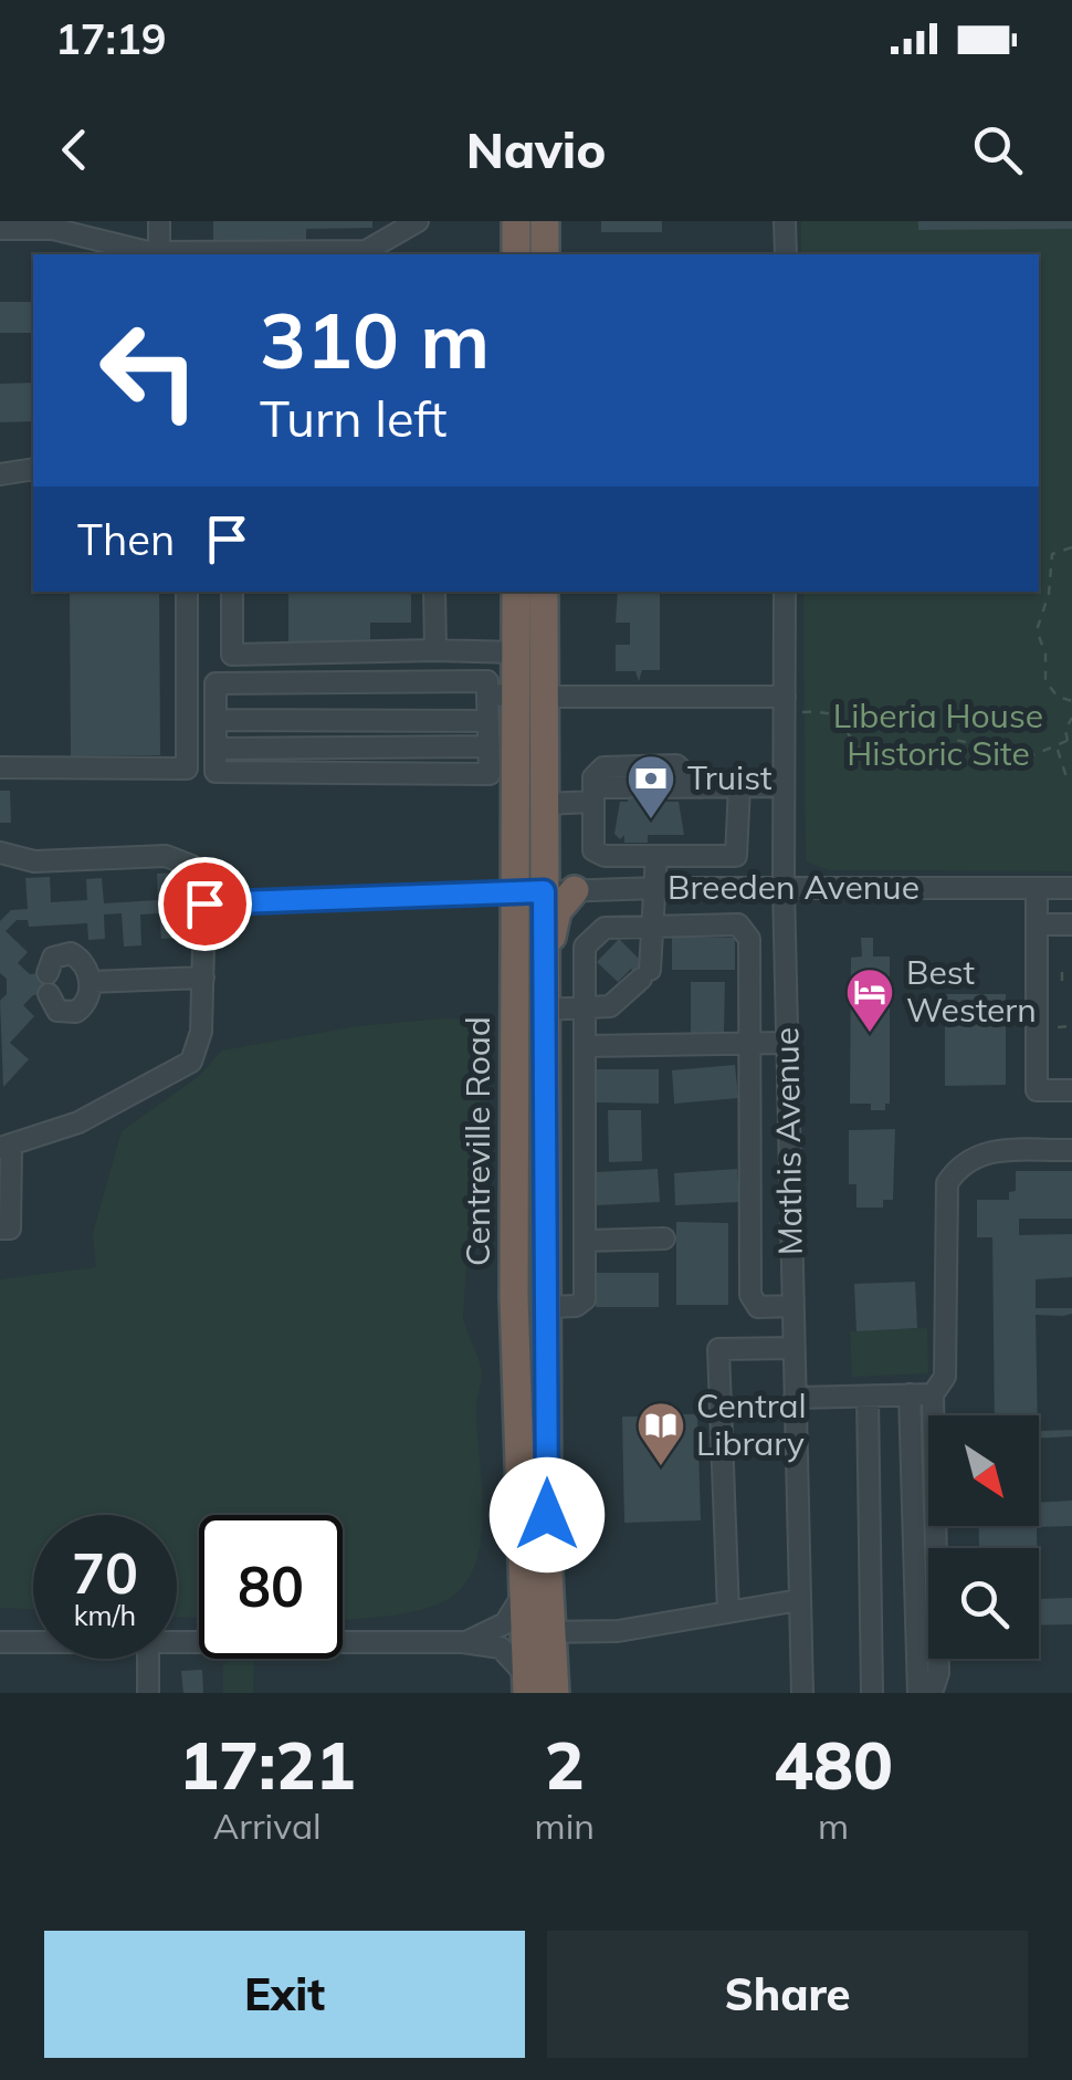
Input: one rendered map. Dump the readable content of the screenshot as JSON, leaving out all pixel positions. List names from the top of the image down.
{
  "streets": {
    "highway": ["Centreville Road"],
    "street": ["Breeden Avenue", "Mathis Avenue"]
  },
  "crossings": [
    ["Breeden Avenue", "Centreville Road"],
    ["Breeden Avenue", "Mathis Avenue"]
  ],
  "parks": ["Liberia House Historic Site"],
  "places": {
    "bank": ["Truist"],
    "hotel": ["Best Western"],
    "library": ["Central Library"]
  },
  "north": "bottom right",
  "page": {
    "status": "17:19",
    "header": "Navio",
    "turn": ["310 m", "Turn left"],
    "then": "Then",
    "speed": "70 km/h",
    "limit": "80",
    "eta": [
      "17:21",
      "Arrival",
      "2",
      "min",
      "480",
      "m"
    ],
    "buttons": ["Exit", "Share"]
  }
}
